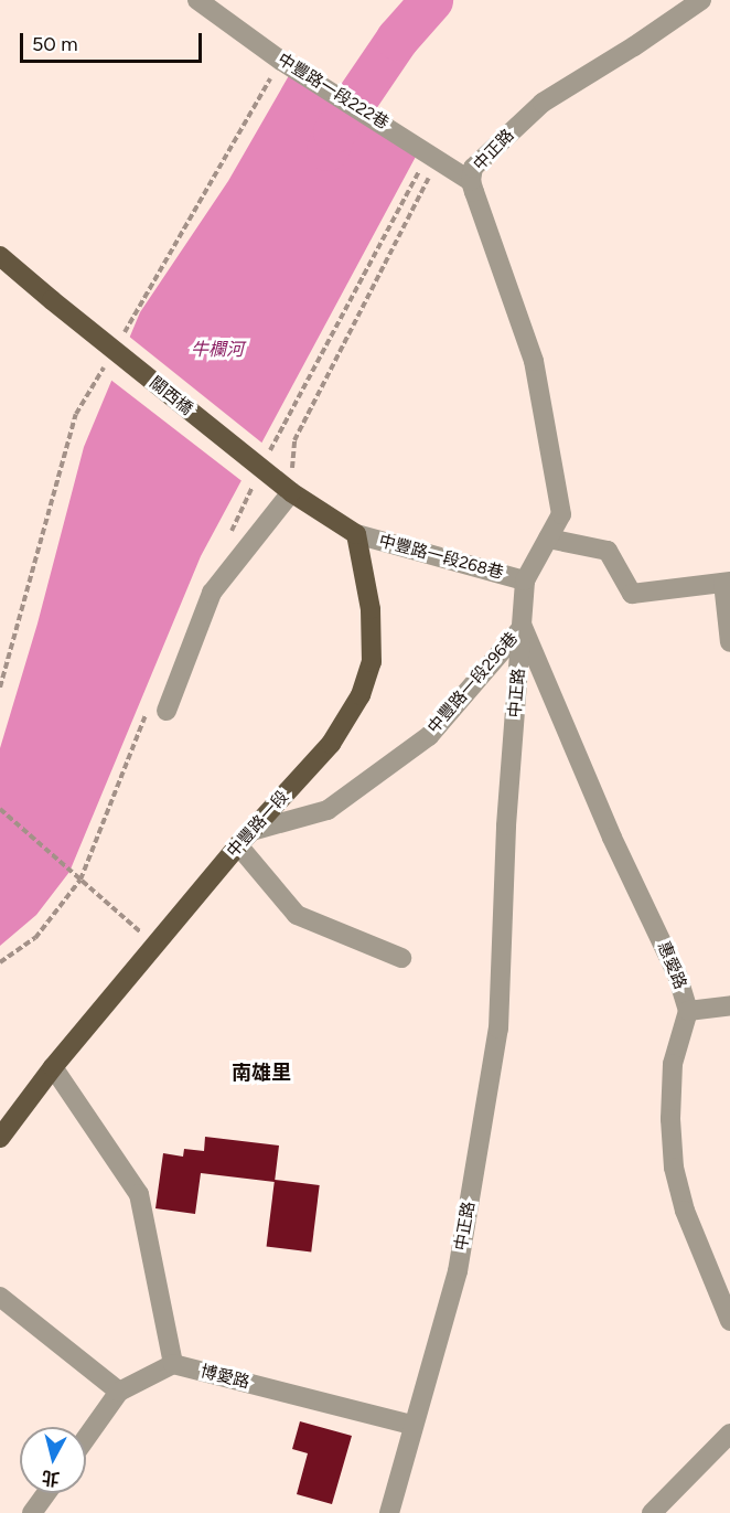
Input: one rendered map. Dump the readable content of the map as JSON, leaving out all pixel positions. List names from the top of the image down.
{
  "streets": {
    "main road": ["關西橋", "中豐路一段"],
    "street": [
      "中豐路一段222巷",
      "中正路",
      "中豐路一段268巷",
      "中豐路一段296巷",
      "惠愛路",
      "博愛路"
    ]
  },
  "crossings": [
    ["中豐路一段222巷", "中正路"],
    ["中正路", "中豐路一段268巷"],
    ["中正路", "中豐路一段296巷"],
    ["中正路", "惠愛路"],
    ["中正路", "博愛路"],
    ["中豐路一段268巷", "中豐路一段"],
    ["中豐路一段296巷", "中豐路一段"],
    ["中豐路一段296巷", "惠愛路"]
  ],
  "districts": ["南雄里"],
  "water": ["牛欄河"],
  "scale_bar": "50 m",
  "north": "bottom"
}
